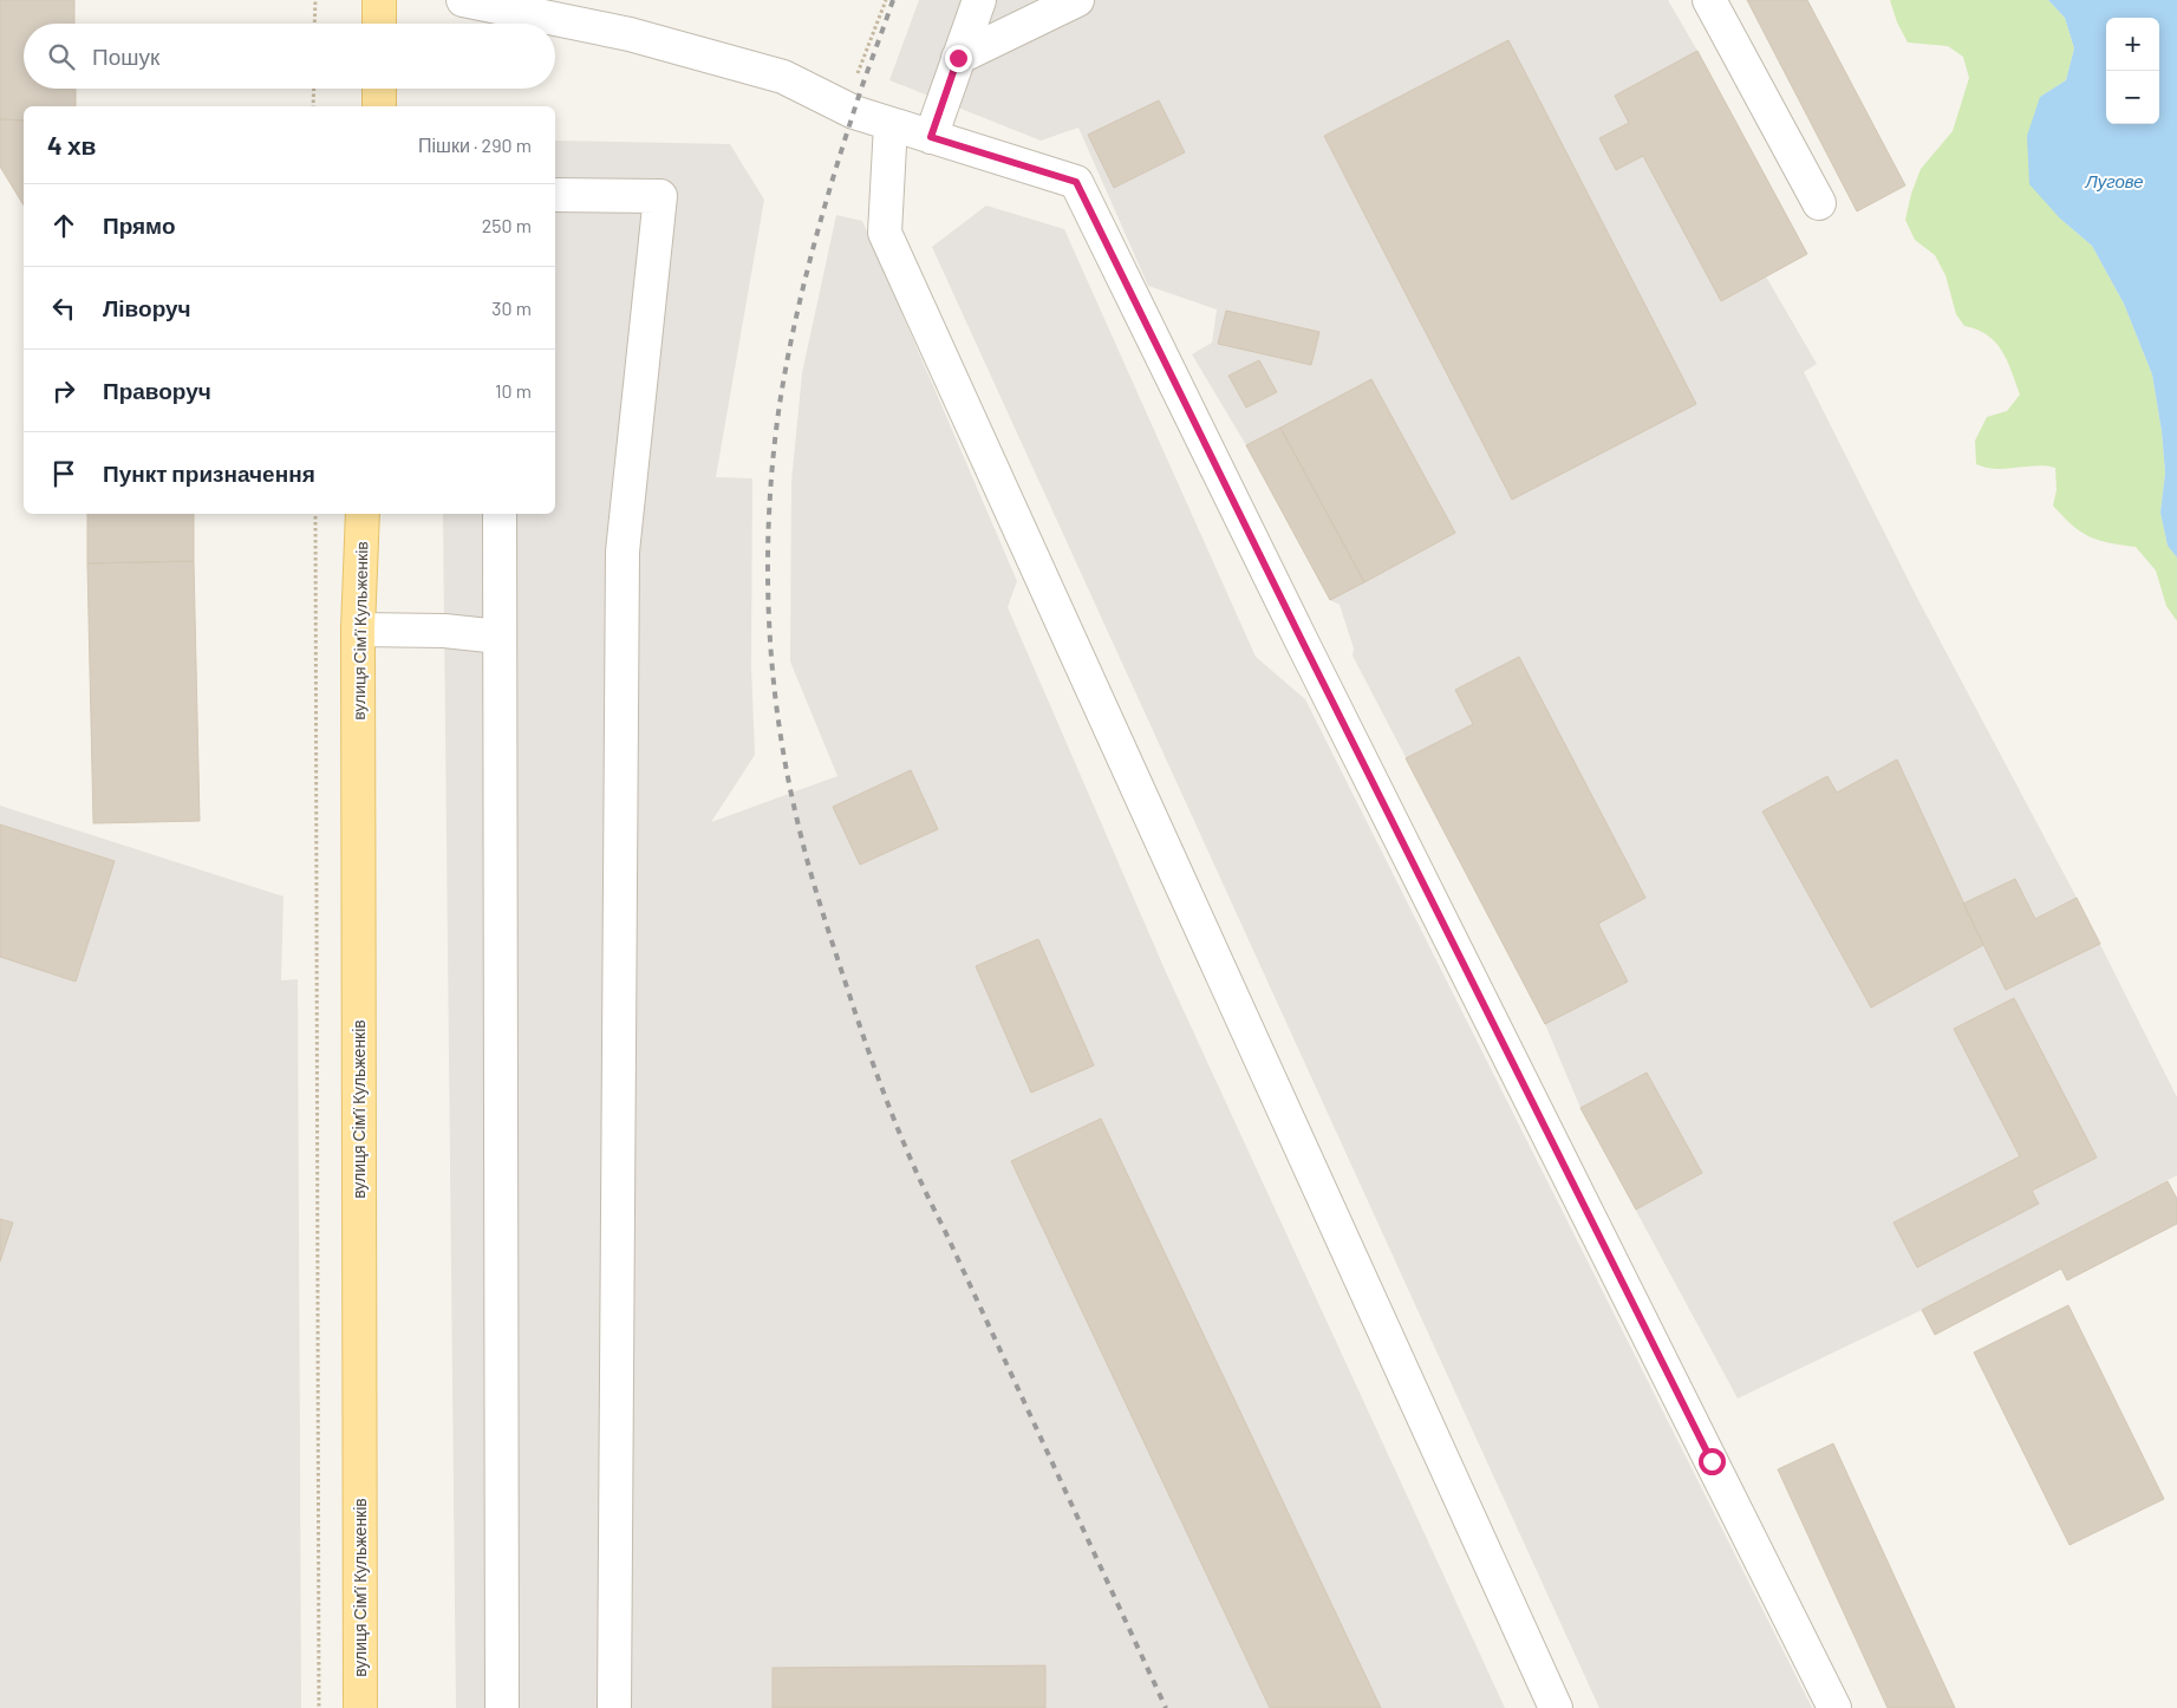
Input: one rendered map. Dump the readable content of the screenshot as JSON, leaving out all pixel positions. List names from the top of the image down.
{
  "streets": {
    "main road": ["вулиця Сімʼї Кульженків"]
  },
  "water": ["Лугове"],
  "page": {
    "map_buttons": ["+", "−"],
    "search": "Пошук",
    "heading": ["4 хв", "Пішки · 290 m"],
    "list": [
      ["Прямо", "250 m"],
      ["Ліворуч", "30 m"],
      ["Праворуч", "10 m"],
      "Пункт призначення"
    ]
  }
}
